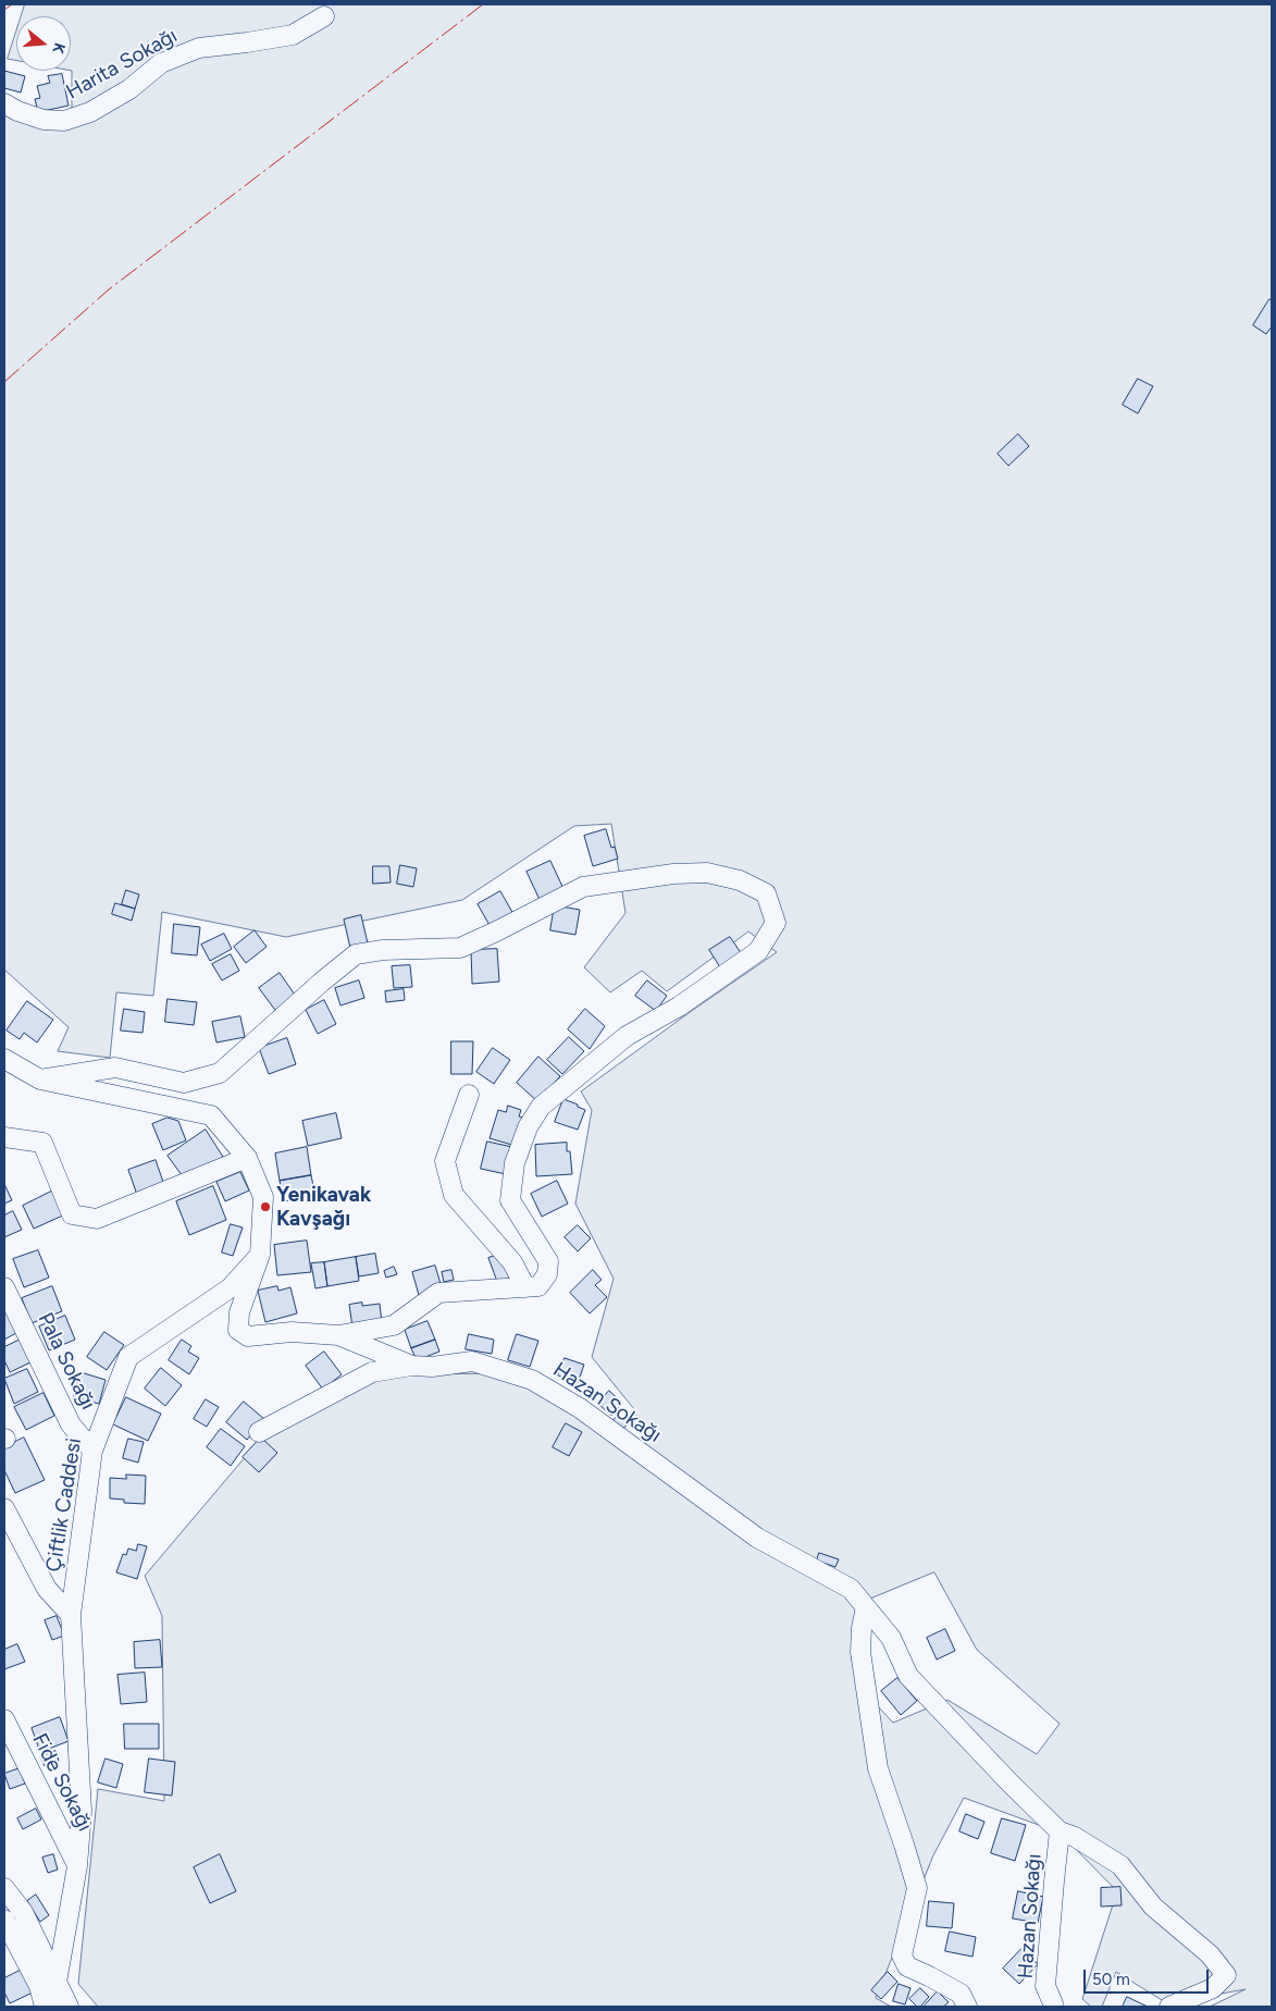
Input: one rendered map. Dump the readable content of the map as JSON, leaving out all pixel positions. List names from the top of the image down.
{
  "streets": {
    "street": [
      "Harita Sokağı",
      "Pala Sokağı",
      "Hazan Sokağı",
      "Çiftlik Caddesi",
      "Fide Sokağı"
    ]
  },
  "crossings": [
    ["Pala Sokağı", "Çiftlik Caddesi"],
    ["Hazan Sokağı", "Çiftlik Caddesi"],
    ["Çiftlik Caddesi", "Fide Sokağı"]
  ],
  "places": ["Yenikavak Kavşağı"],
  "scale_bar": "50 m",
  "north": "right"
}
